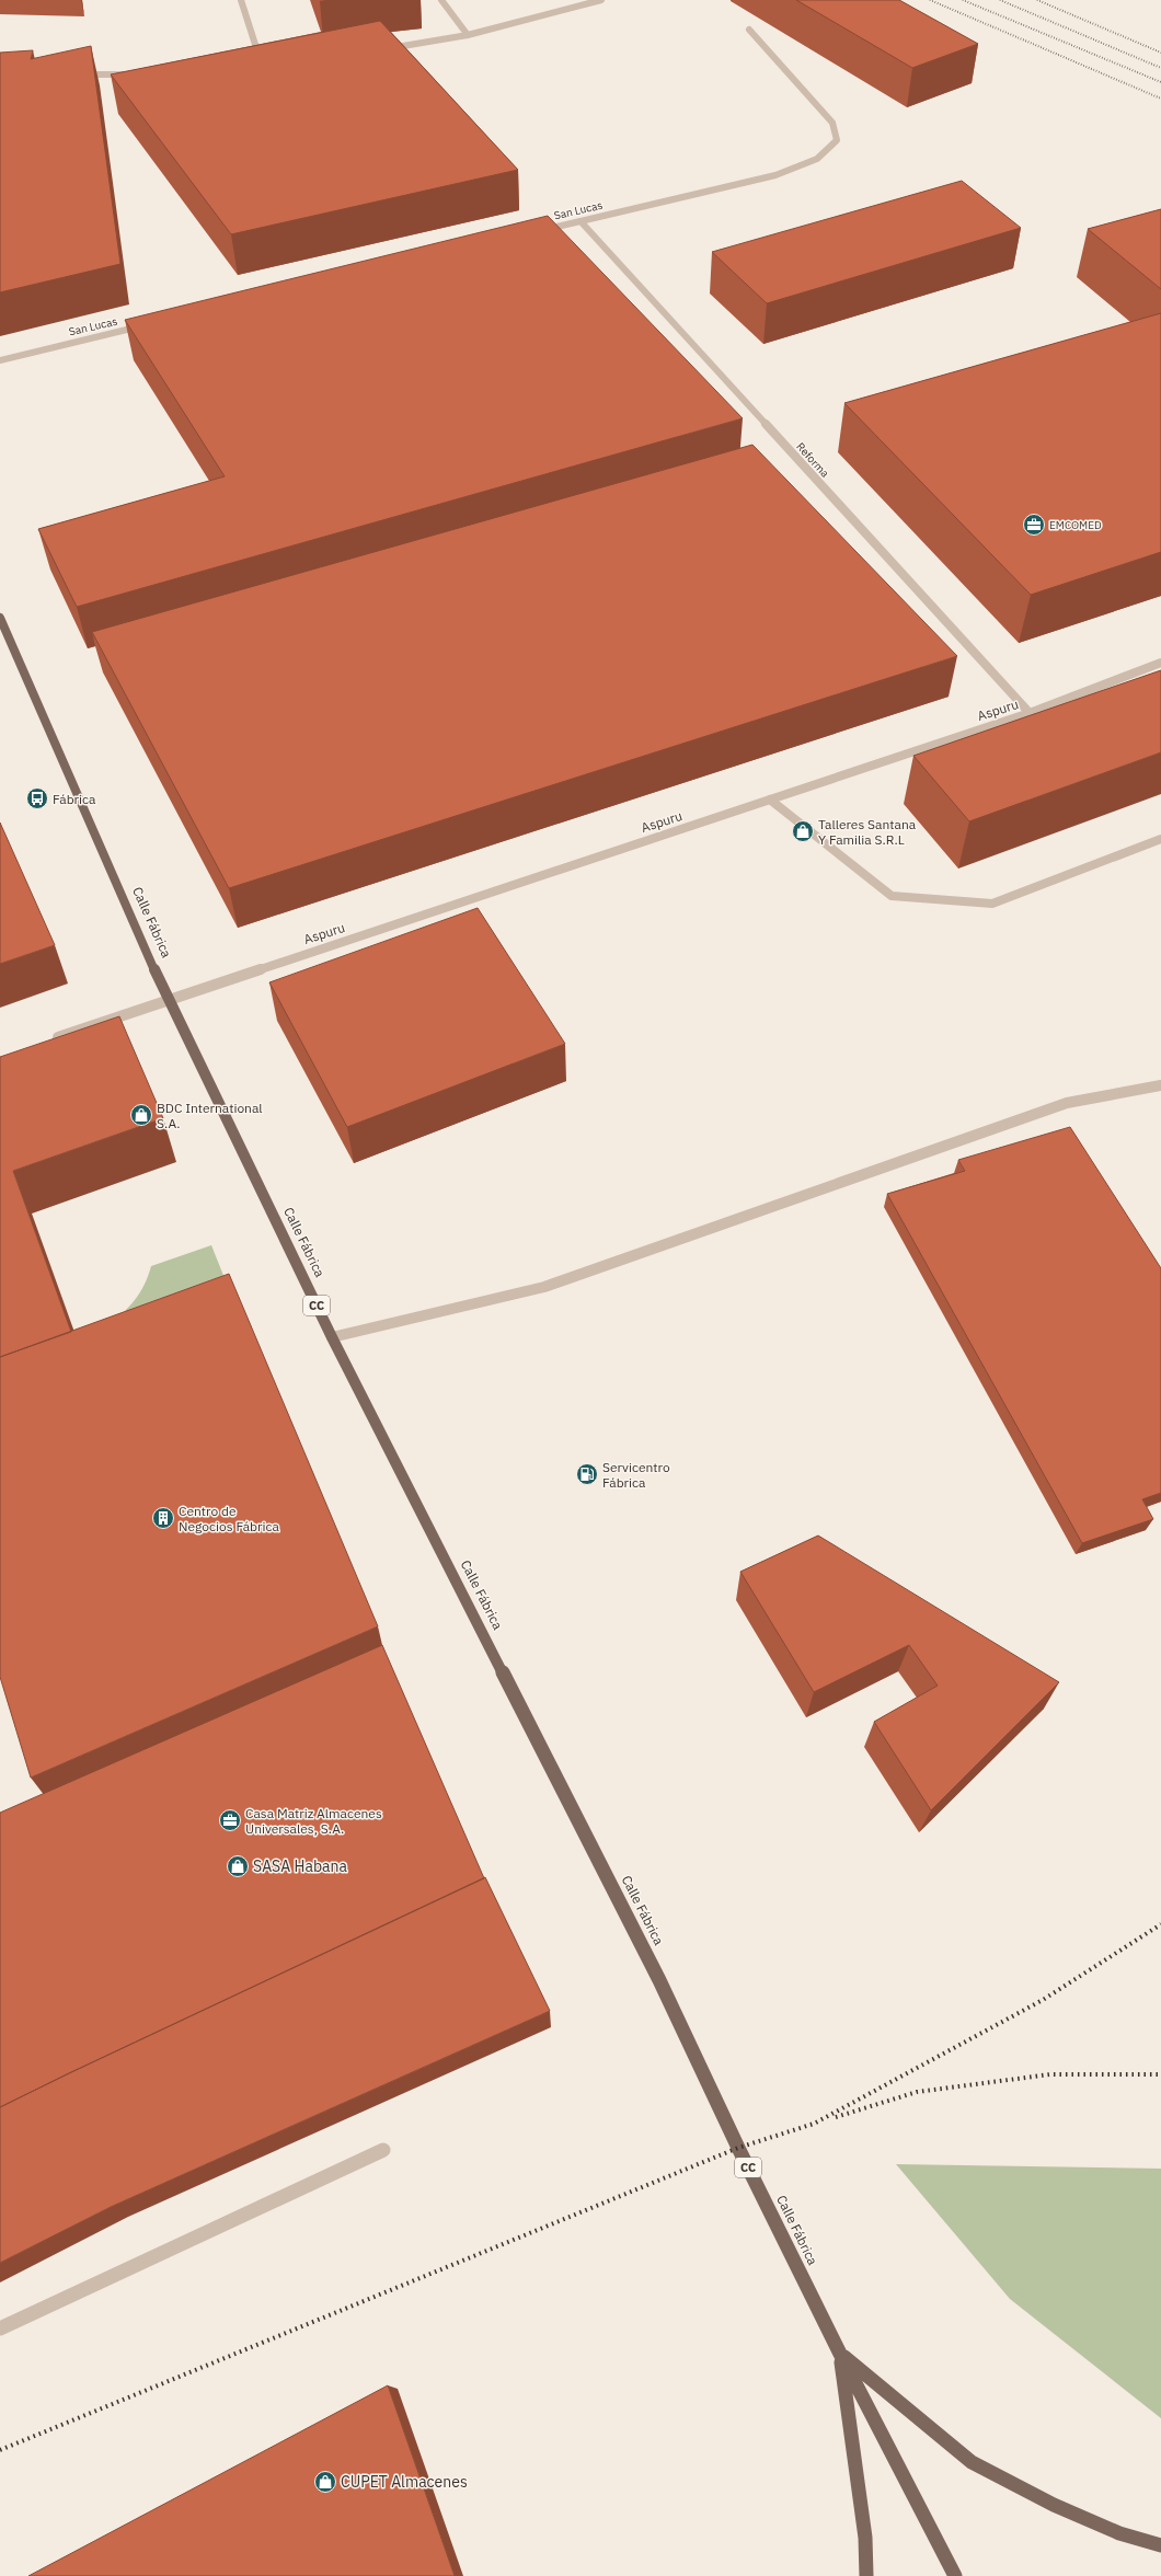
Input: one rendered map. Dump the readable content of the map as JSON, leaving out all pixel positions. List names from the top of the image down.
{
  "streets": {
    "main road": ["Calle Fábrica", "CC"],
    "street": ["San Lucas", "Reforma", "Aspuru"]
  },
  "crossings": [
    ["San Lucas", "Reforma"],
    ["Reforma", "Aspuru"],
    ["Aspuru", "Calle Fábrica"]
  ],
  "places": {
    "office": ["EMCOMED", "Casa Matriz Almacenes Universales, S.A."],
    "bus stop": ["Fábrica"],
    "shop": [
      "Talleres Santana Y Familia S.R.L",
      "BDC International S.A.",
      "SASA Habana",
      "CUPET Almacenes"
    ],
    "fuel station": ["Servicentro Fábrica"],
    "building": ["Centro de Negocios Fábrica"]
  }
}
